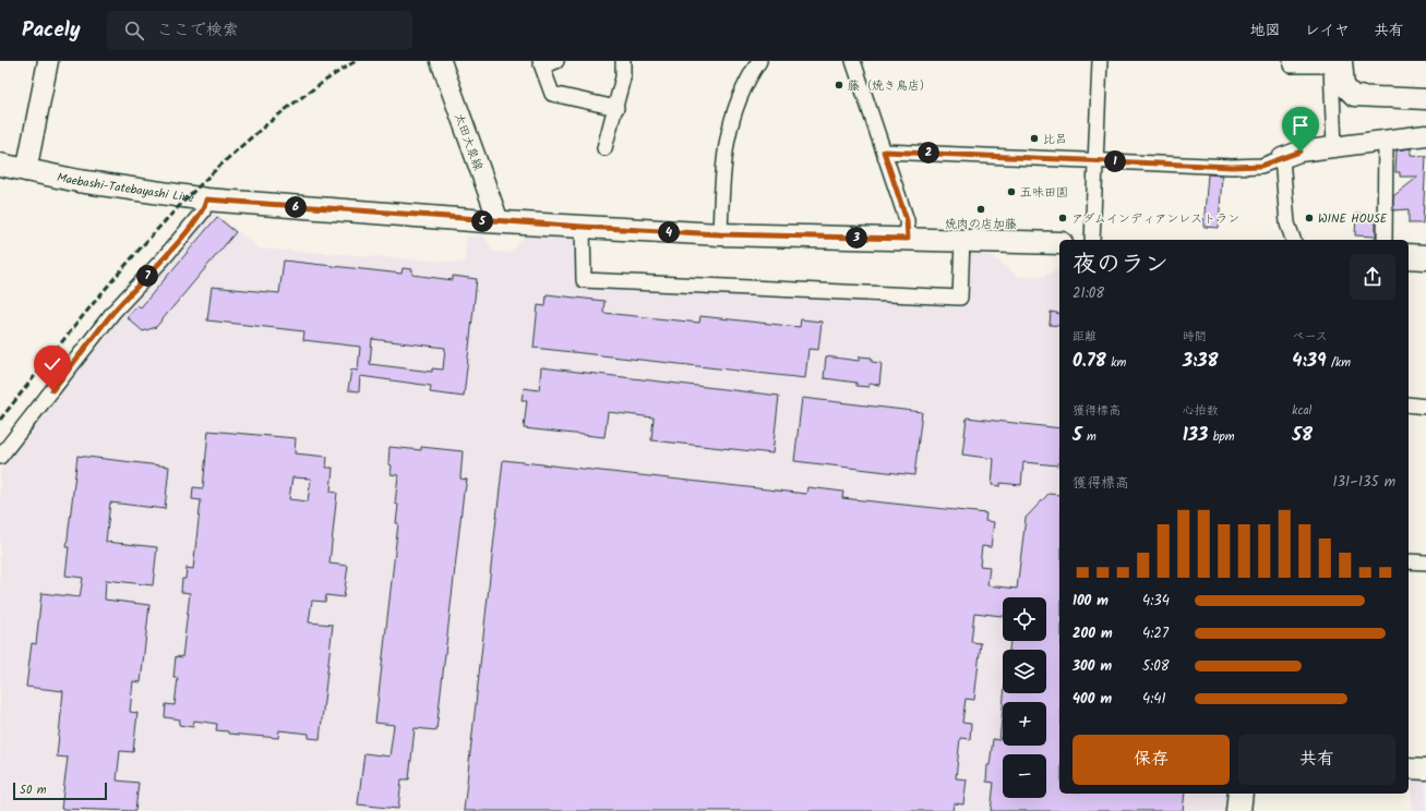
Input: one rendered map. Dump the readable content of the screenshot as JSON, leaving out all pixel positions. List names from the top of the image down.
{
  "streets": {
    "main road": ["Maebashi-Tatebayashi Line"],
    "street": ["太田大泉線"]
  },
  "crossings": [
    ["太田大泉線", "Maebashi-Tatebayashi Line"]
  ],
  "places": [
    "藤（焼き鳥店）",
    "比呂",
    "五味田園",
    "焼肉の店加藤",
    "アダムインディアンレストラン",
    "WINE HOUSE"
  ],
  "scale_bar": "50 m",
  "page": {
    "header": "Pacely",
    "search": "ここで検索",
    "nav": ["地図", "レイヤ", "共有"],
    "pins": [
      "2",
      "1",
      "6",
      "5",
      "4",
      "3",
      "7"
    ],
    "heading": ["夜のラン", "21:08"],
    "stats": [
      ["距離", "0.78 km"],
      ["時間", "3:38"],
      ["ペース", "4:39 /km"],
      ["獲得標高", "5 m"],
      ["心拍数", "133 bpm"],
      ["kcal", "58"]
    ],
    "chart": ["獲得標高", "131–135 m"],
    "list": [
      {
        "name": "100 m",
        "note": "4:34"
      },
      {
        "name": "200 m",
        "note": "4:27"
      },
      {
        "name": "300 m",
        "note": "5:08"
      },
      {
        "name": "400 m",
        "note": "4:41"
      }
    ],
    "map_buttons": ["+", "−"],
    "buttons": ["保存", "共有"],
    "scale": "50 m"
  }
}
